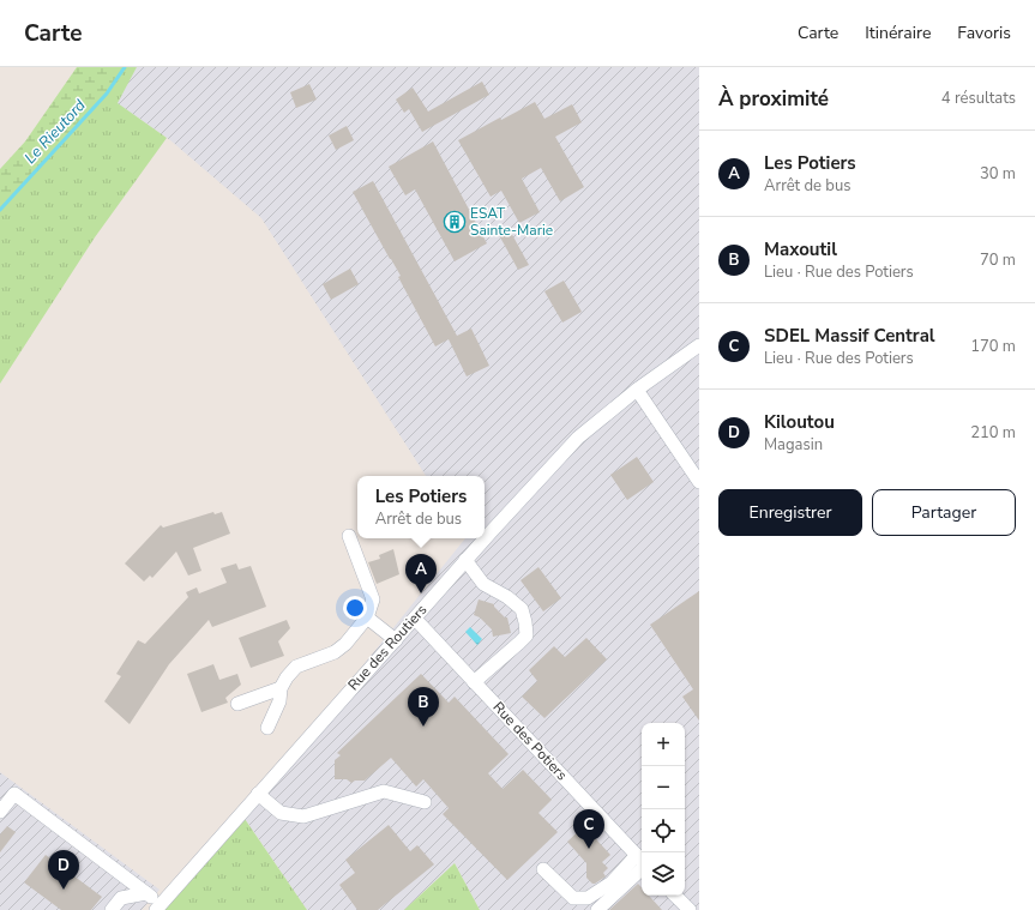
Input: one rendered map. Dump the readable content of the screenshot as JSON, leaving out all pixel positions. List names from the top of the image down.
{
  "streets": {
    "street": ["Rue des Routiers", "Rue des Potiers"]
  },
  "crossings": [
    ["Rue des Routiers", "Rue des Potiers"]
  ],
  "water": ["Le Rieutord"],
  "places": {
    "building": ["ESAT Sainte-Marie"]
  },
  "page": {
    "header": "Carte",
    "nav": ["Carte", "Itinéraire", "Favoris"],
    "heading": ["À proximité", "4 résultats"],
    "list": [
      {
        "mark": "A",
        "name": "Les Potiers",
        "note": "Arrêt de bus",
        "value": "30 m"
      },
      {
        "mark": "B",
        "name": "Maxoutil",
        "note": "Lieu · Rue des Potiers",
        "value": "70 m"
      },
      {
        "mark": "C",
        "name": "SDEL Massif Central",
        "note": "Lieu · Rue des Potiers",
        "value": "170 m"
      },
      {
        "mark": "D",
        "name": "Kiloutou",
        "note": "Magasin",
        "value": "210 m"
      }
    ],
    "buttons": ["Enregistrer", "Partager"],
    "popup": ["Les Potiers", "Arrêt de bus"],
    "pins": [
      "A",
      "B",
      "C",
      "D"
    ],
    "map_buttons": ["+", "−"]
  }
}
